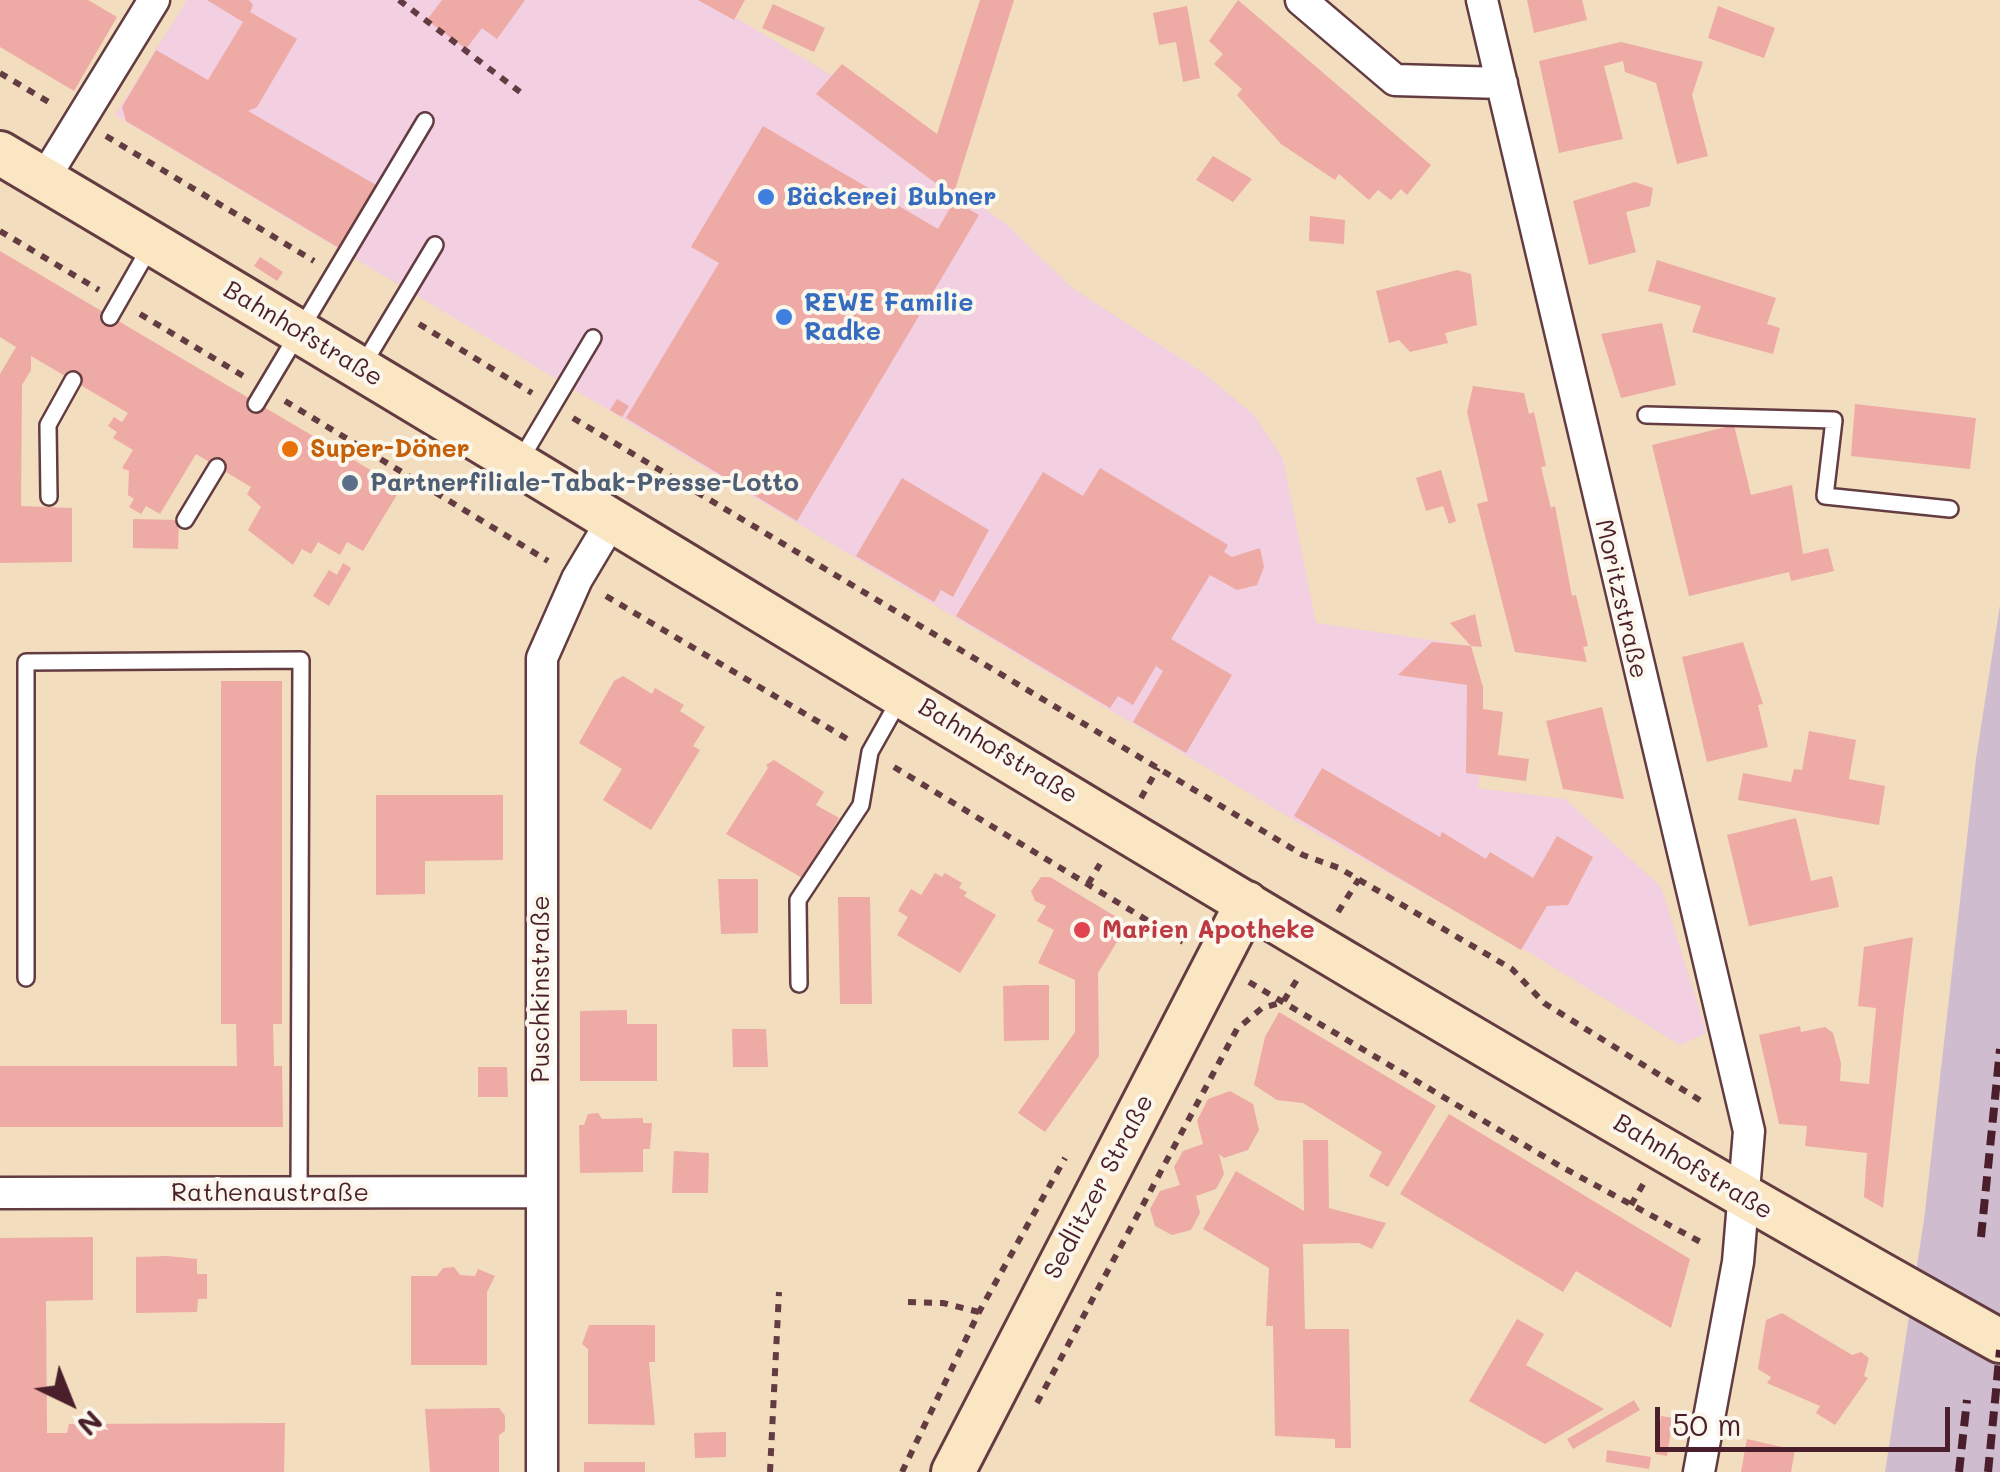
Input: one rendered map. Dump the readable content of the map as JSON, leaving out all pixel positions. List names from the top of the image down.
{
  "streets": {
    "main road": ["Bahnhofstraße", "Sedlitzer Straße"],
    "street": ["Moritzstraße", "Puschkinstraße", "Rathenaustraße"]
  },
  "crossings": [
    ["Bahnhofstraße", "Moritzstraße"],
    ["Bahnhofstraße", "Puschkinstraße"],
    ["Bahnhofstraße", "Sedlitzer Straße"],
    ["Puschkinstraße", "Rathenaustraße"]
  ],
  "places": [
    "Bäckerei Bubner",
    "REWE Familie Radke",
    "Super-Döner",
    "Partnerfiliale-Tabak-Presse-Lotto",
    "Marien Apotheke"
  ],
  "scale_bar": "50 m",
  "north": "bottom right"
}
